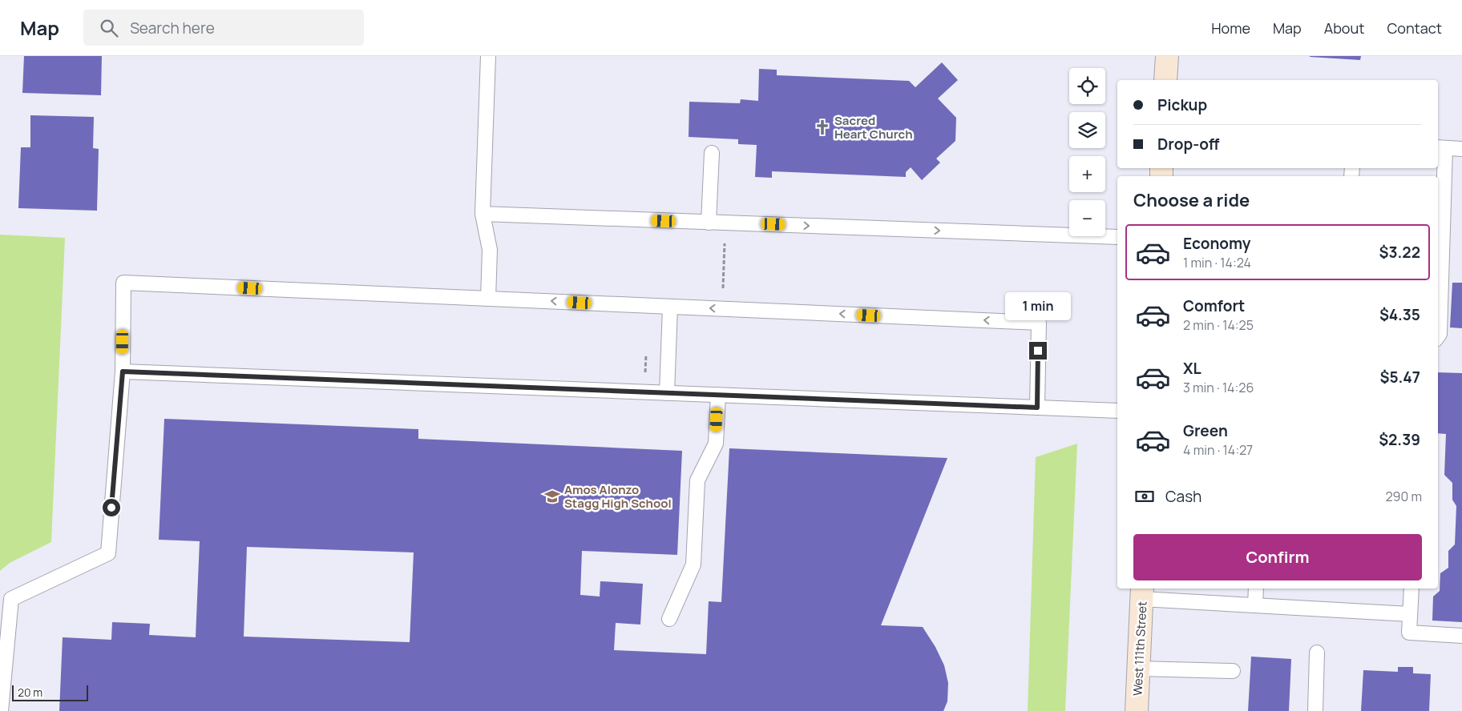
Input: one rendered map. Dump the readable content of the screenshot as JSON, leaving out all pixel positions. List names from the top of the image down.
{
  "streets": {
    "main road": ["West 111th Street"]
  },
  "places": {
    "church": ["Sacred Heart Church"],
    "school or university": ["Amos Alonzo Stagg High School"]
  },
  "scale_bar": "20 m",
  "page": {
    "header": "Map",
    "search": "Search here",
    "nav": [
      "Home",
      "Map",
      "About",
      "Contact"
    ],
    "map_buttons": ["+", "−"],
    "banner": ["Pickup", "Drop-off"],
    "heading": "Choose a ride",
    "list": [
      {
        "name": "Economy",
        "note": "1 min · 14:24",
        "value": "$3.22"
      },
      {
        "name": "Comfort",
        "note": "2 min · 14:25",
        "value": "$4.35"
      },
      {
        "name": "XL",
        "note": "3 min · 14:26",
        "value": "$5.47"
      },
      {
        "name": "Green",
        "note": "4 min · 14:27",
        "value": "$2.39"
      }
    ],
    "bubble": "1 min",
    "pay": ["Cash", "290 m"],
    "buttons": "Confirm",
    "scale": "20 m"
  }
}
